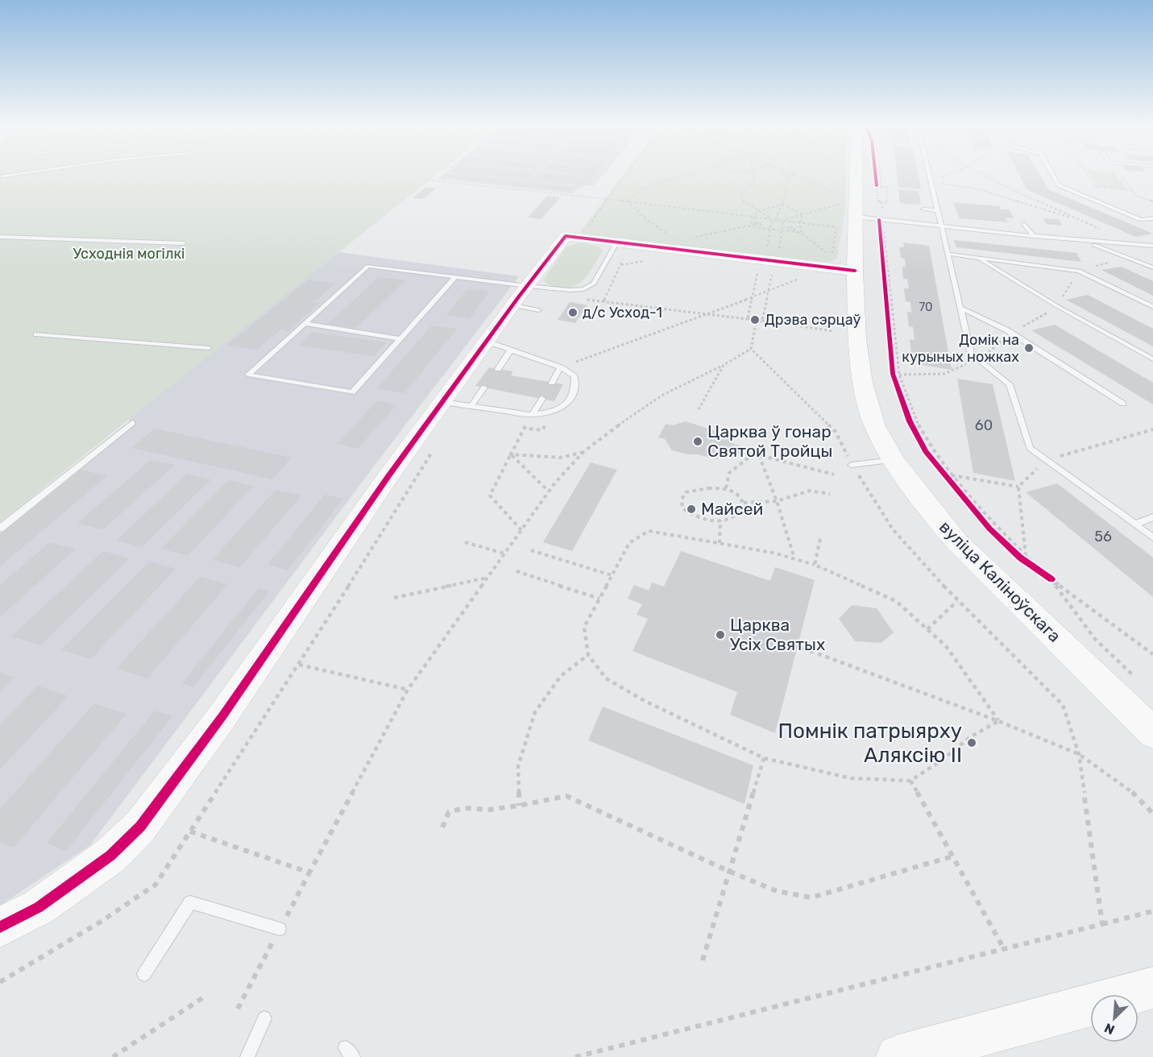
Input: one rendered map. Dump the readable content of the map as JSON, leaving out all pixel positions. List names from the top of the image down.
{
  "streets": {
    "main road": ["вуліца Каліноўскага"]
  },
  "parks": ["Усходнія могілкі"],
  "places": [
    "д/с Усход-1",
    "Дрэва сэрцаў",
    "Домік на курыных ножках",
    "Царква ў гонар Святой Тройцы",
    "Майсей",
    "Царква Усіх Святых",
    "Помнік патрыярху Аляксію II"
  ],
  "house_numbers": ["70", "60", "56"],
  "north": "bottom left"
}
